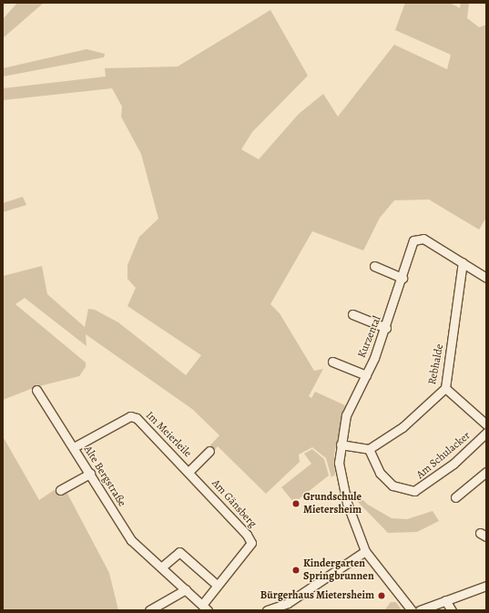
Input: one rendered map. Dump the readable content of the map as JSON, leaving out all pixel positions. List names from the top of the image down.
{
  "streets": {
    "street": [
      "Kurzental",
      "Rebhalde",
      "Im Meierleile",
      "Am Schulacker",
      "Alte Bergstraße",
      "Am Gänsberg"
    ]
  },
  "crossings": [
    ["Kurzental", "Rebhalde"],
    ["Rebhalde", "Am Schulacker"],
    ["Im Meierleile", "Alte Bergstraße"],
    ["Im Meierleile", "Am Gänsberg"],
    ["Alte Bergstraße", "Am Gänsberg"]
  ],
  "places": ["Grundschule Mietersheim", "Kindergarten Springbrunnen", "Bürgerhaus Mietersheim"]
}
